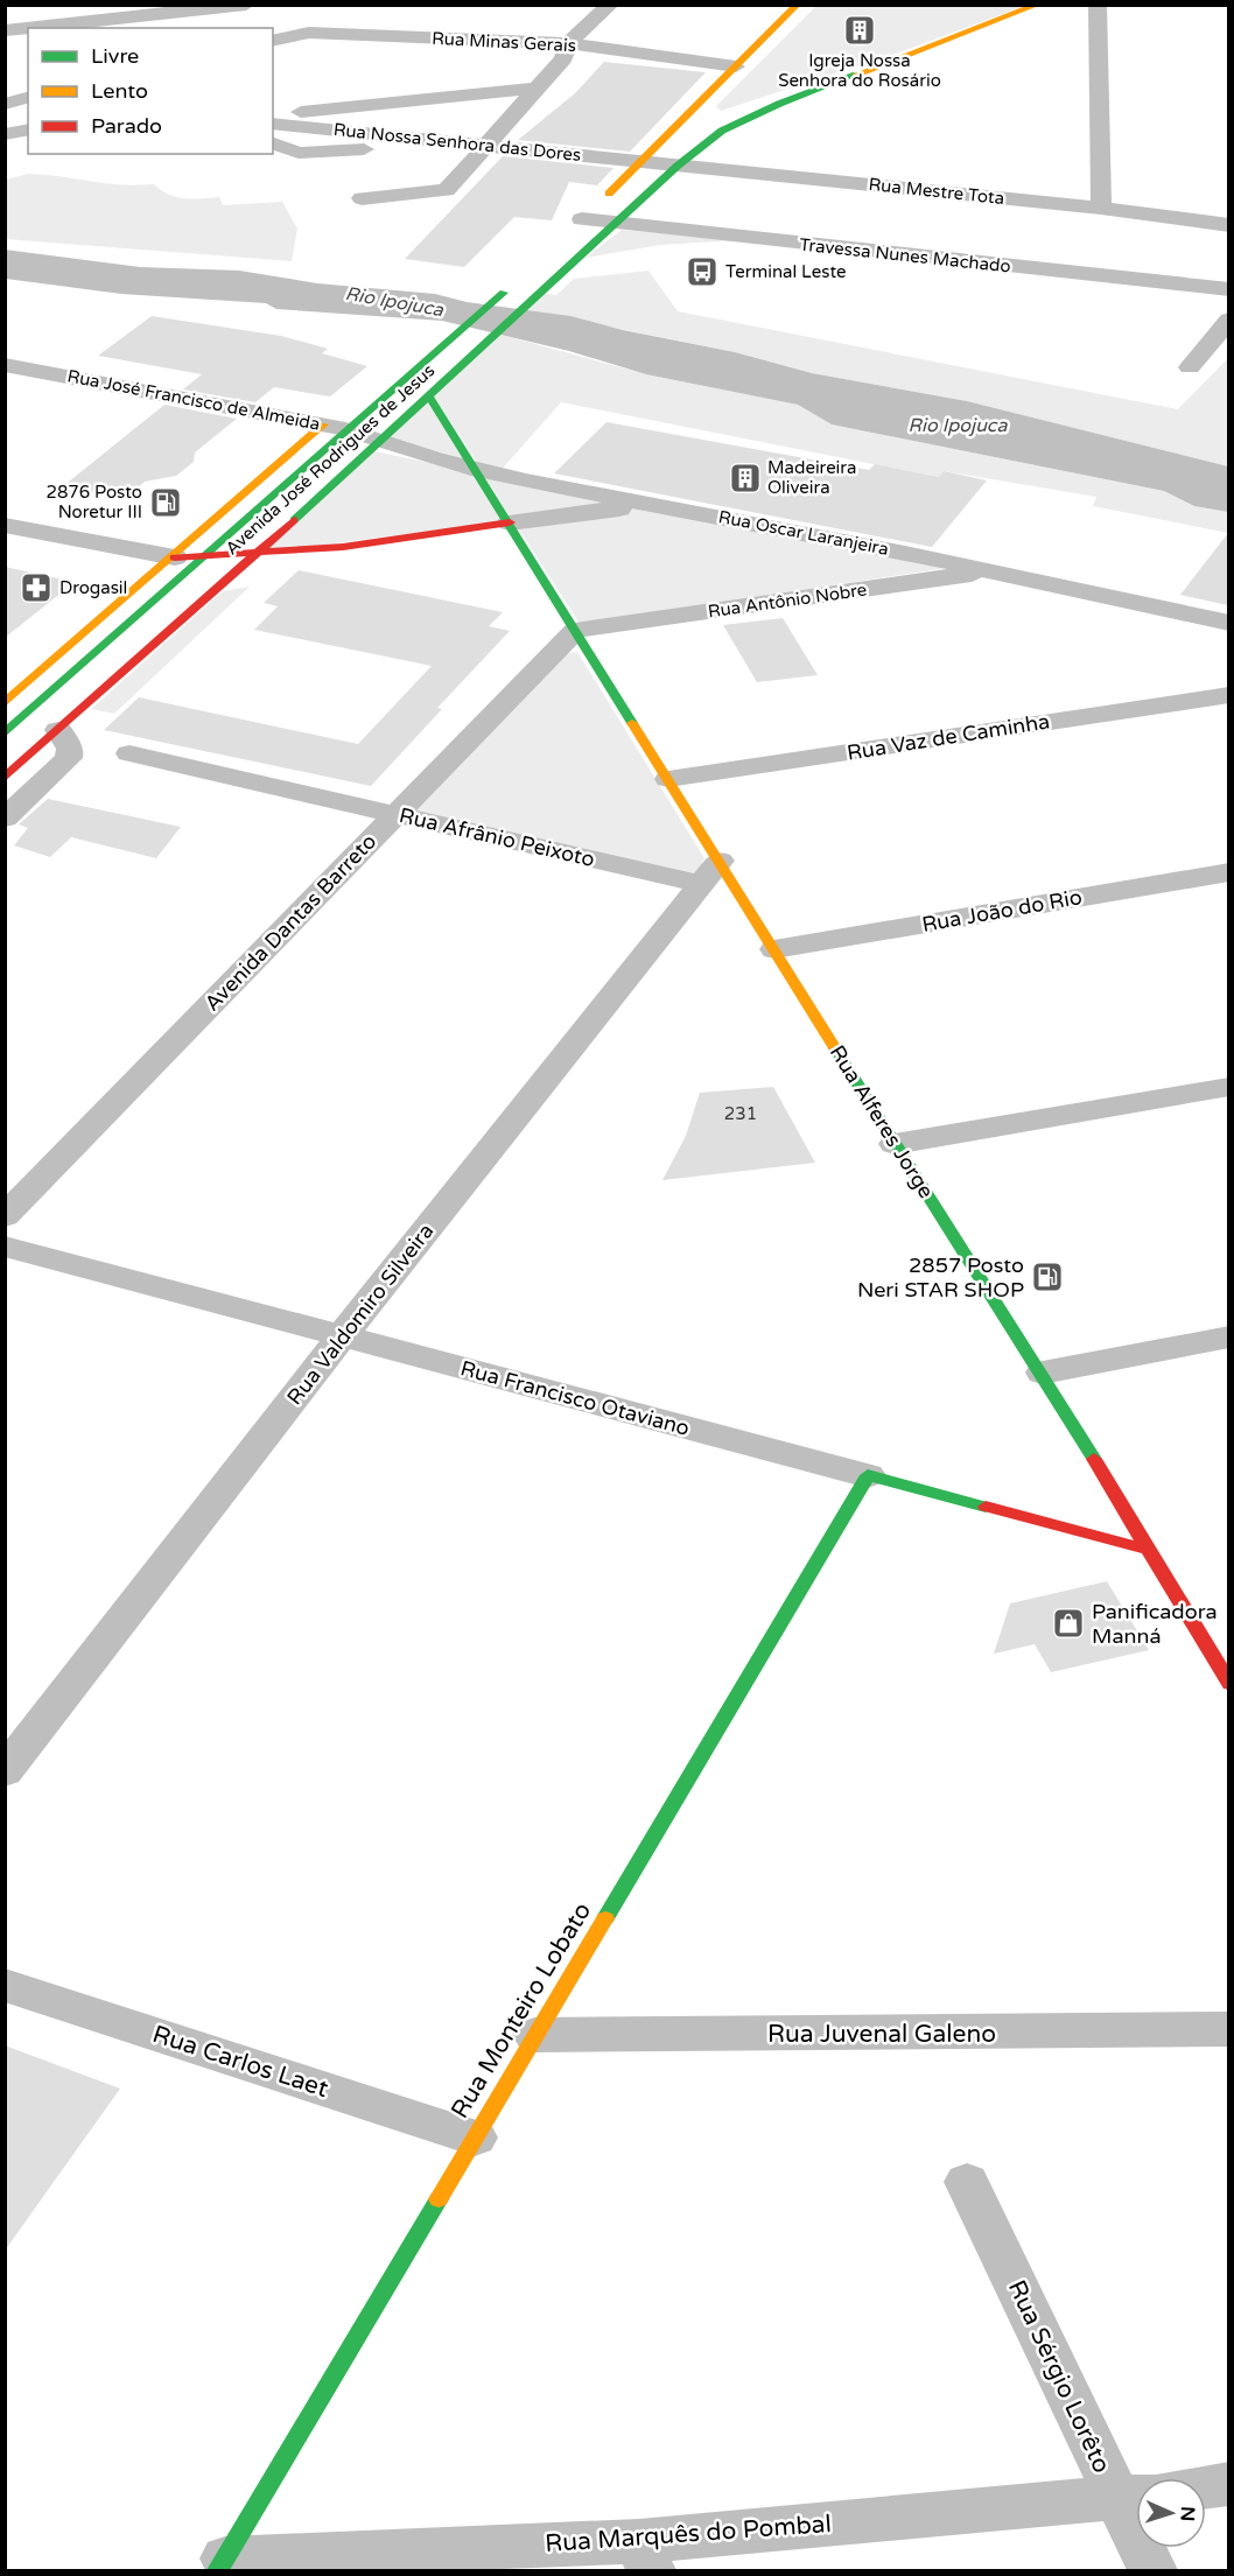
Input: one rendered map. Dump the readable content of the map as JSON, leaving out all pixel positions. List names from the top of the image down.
{
  "streets": {
    "main road": [
      "Avenida José Rodrigues de Jesus",
      "Rua Alferes Jorge",
      "Rua Francisco Otaviano",
      "Rua Monteiro Lobato"
    ],
    "street": [
      "Rua Minas Gerais",
      "Rua Nossa Senhora das Dores",
      "Rua Mestre Tota",
      "Travessa Nunes Machado",
      "Rua José Francisco de Almeida",
      "Rua Oscar Laranjeira",
      "Rua Antônio Nobre",
      "Rua Vaz de Caminha",
      "Rua Afrânio Peixoto",
      "Rua João do Rio",
      "Avenida Dantas Barreto",
      "Rua Valdomiro Silveira",
      "Rua Juvenal Galeno",
      "Rua Carlos Laet",
      "Rua Sérgio Lorêto",
      "Rua Marquês do Pombal"
    ]
  },
  "crossings": [
    ["Rua Nossa Senhora das Dores", "Rua Mestre Tota"],
    ["Rua Mestre Tota", "Avenida José Rodrigues de Jesus"],
    ["Travessa Nunes Machado", "Avenida José Rodrigues de Jesus"],
    ["Rua José Francisco de Almeida", "Avenida José Rodrigues de Jesus"],
    ["Rua José Francisco de Almeida", "Rua Oscar Laranjeira"],
    ["Avenida José Rodrigues de Jesus", "Rua Oscar Laranjeira"],
    ["Avenida José Rodrigues de Jesus", "Rua Alferes Jorge"],
    ["Rua Oscar Laranjeira", "Rua Antônio Nobre"],
    ["Rua Oscar Laranjeira", "Rua Alferes Jorge"],
    ["Rua Antônio Nobre", "Avenida Dantas Barreto"],
    ["Rua Antônio Nobre", "Rua Alferes Jorge"],
    ["Rua Vaz de Caminha", "Rua Alferes Jorge"],
    ["Rua Afrânio Peixoto", "Avenida Dantas Barreto"],
    ["Rua Afrânio Peixoto", "Rua Alferes Jorge"],
    ["Rua Afrânio Peixoto", "Rua Valdomiro Silveira"],
    ["Rua João do Rio", "Rua Alferes Jorge"],
    ["Avenida Dantas Barreto", "Rua Alferes Jorge"],
    ["Rua Alferes Jorge", "Rua Valdomiro Silveira"],
    ["Rua Alferes Jorge", "Rua Francisco Otaviano"],
    ["Rua Valdomiro Silveira", "Rua Francisco Otaviano"],
    ["Rua Francisco Otaviano", "Rua Monteiro Lobato"],
    ["Rua Monteiro Lobato", "Rua Juvenal Galeno"],
    ["Rua Monteiro Lobato", "Rua Carlos Laet"],
    ["Rua Monteiro Lobato", "Rua Marquês do Pombal"],
    ["Rua Sérgio Lorêto", "Rua Marquês do Pombal"]
  ],
  "water": ["Rio Ipojuca"],
  "places": {
    "building": ["Igreja Nossa Senhora do Rosário", "Madeireira Oliveira"],
    "bus stop": ["Terminal Leste"],
    "fuel station": ["2876 Posto Noretur III", "2857 Posto Neri STAR SHOP"],
    "pharmacy": ["Drogasil"],
    "shop": ["Panificadora Manná"]
  },
  "house_numbers": ["231"],
  "legend": ["Livre", "Lento", "Parado"],
  "north": "right"
}
